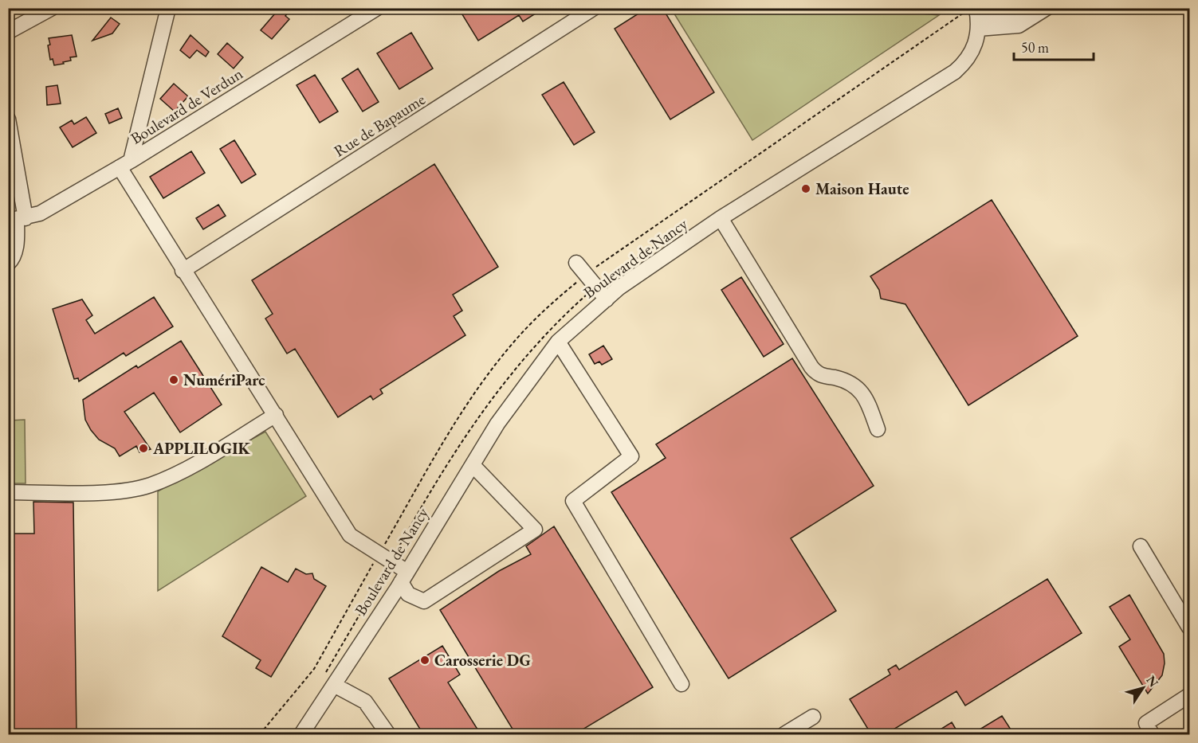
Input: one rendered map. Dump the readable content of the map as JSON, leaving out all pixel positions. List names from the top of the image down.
{
  "streets": {
    "street": ["Boulevard de Verdun", "Rue de Bapaume", "Boulevard de Nancy"]
  },
  "places": [
    "Maison Haute",
    "NumériParc",
    "APPLILOGIK",
    "Carosserie DG"
  ],
  "scale_bar": "50 m",
  "north": "top right"
}
